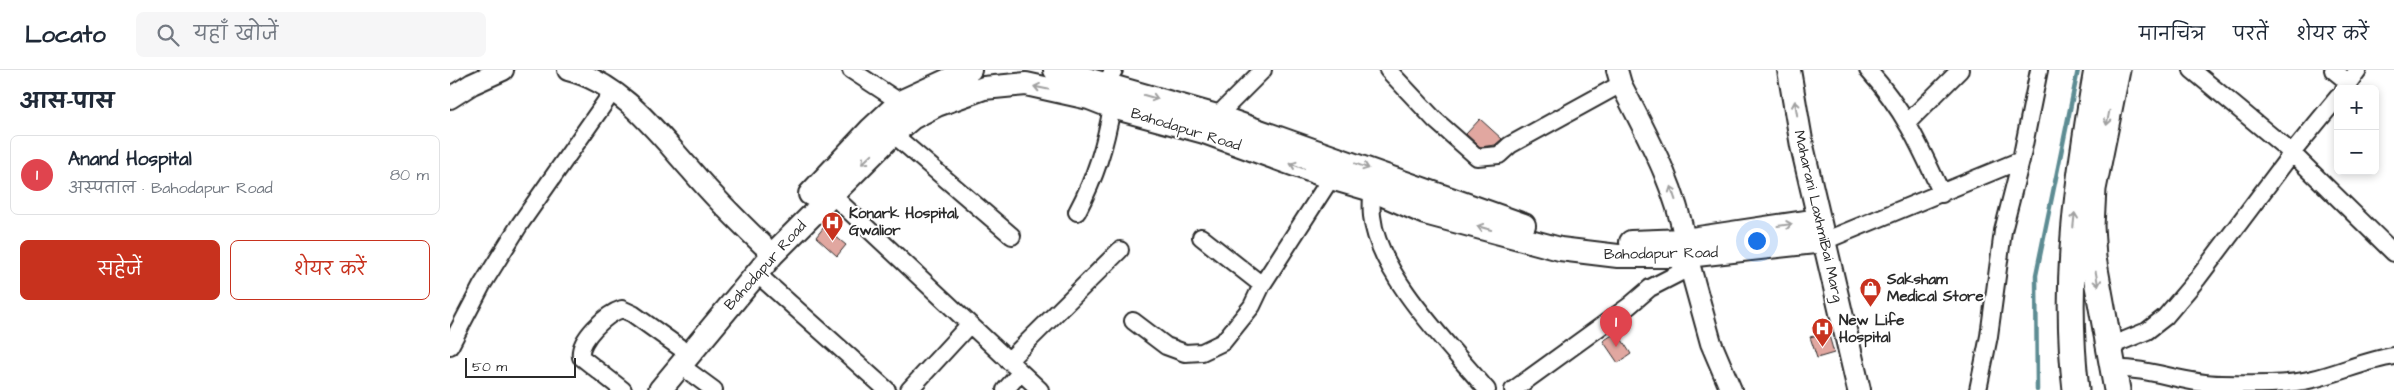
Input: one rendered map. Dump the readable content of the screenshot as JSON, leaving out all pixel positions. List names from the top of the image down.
{
  "streets": {
    "main road": ["Bahodapur Road", "Maharani LaxhmiBai Marg"]
  },
  "crossings": [
    ["Bahodapur Road", "Maharani LaxhmiBai Marg"]
  ],
  "one_way": ["Maharani LaxhmiBai Marg"],
  "places": {
    "hospital": ["Konark Hospital, Gwalior", "New Life Hospital"],
    "shop": ["Saksham Medical Store"]
  },
  "scale_bar": "50 m",
  "page": {
    "header": "Locato",
    "search": "यहाँ खोजें",
    "nav": ["मानचित्र", "परतें", "शेयर करें"],
    "heading": "आस-पास",
    "map_buttons": ["+", "−"],
    "list": [
      {
        "mark": "1",
        "name": "Anand Hospital",
        "note": "अस्पताल · Bahodapur Road",
        "value": "80 m"
      }
    ],
    "buttons": ["सहेजें", "शेयर करें"],
    "pins": "1",
    "scale": "50 m"
  }
}
